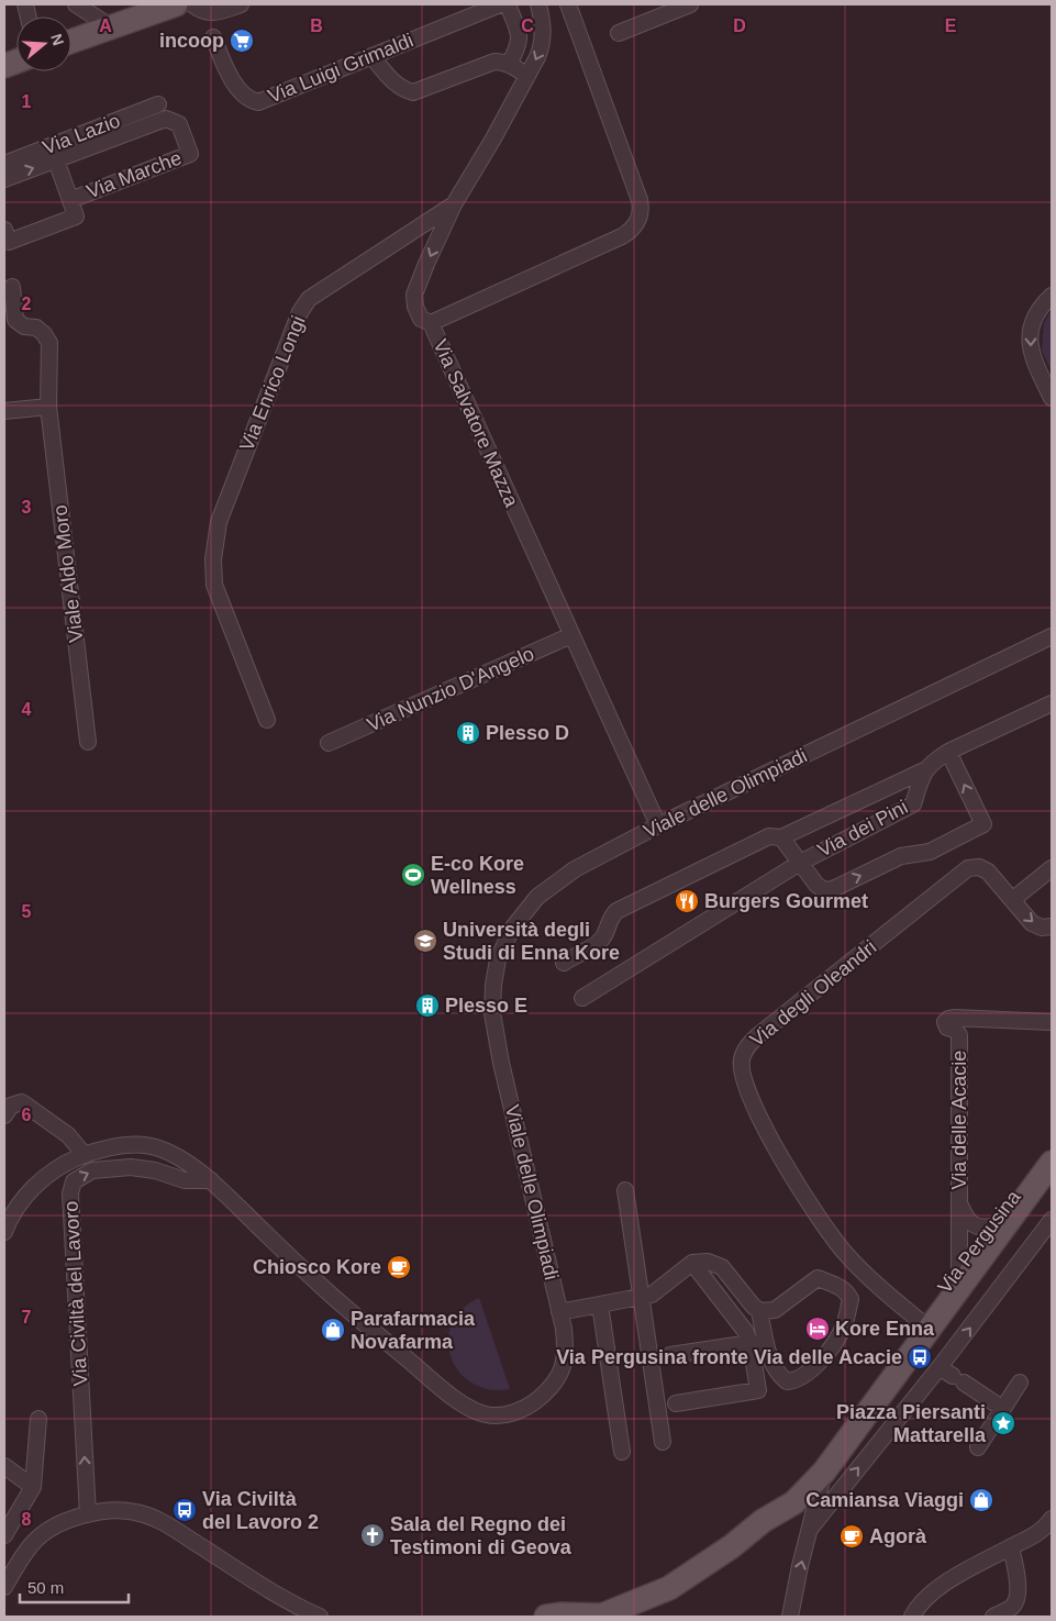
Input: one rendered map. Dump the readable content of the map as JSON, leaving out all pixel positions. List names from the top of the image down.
{
  "streets": {
    "main road": ["Via Pergusina"],
    "street": [
      "Via Luigi Grimaldi",
      "Via Lazio",
      "Via Marche",
      "Via Enrico Longi",
      "Via Salvatore Mazza",
      "Viale Aldo Moro",
      "Via Nunzio D'Angelo",
      "Viale delle Olimpiadi",
      "Via dei Pini",
      "Via degli Oleandri",
      "Via delle Acacie",
      "Via Civiltà del Lavoro"
    ]
  },
  "crossings": [
    ["Via Salvatore Mazza", "Via Nunzio D'Angelo"],
    ["Via Salvatore Mazza", "Viale delle Olimpiadi"],
    ["Viale delle Olimpiadi", "Via Civiltà del Lavoro"],
    ["Via degli Oleandri", "Via Pergusina"]
  ],
  "places": {
    "supermarket": ["incoop"],
    "building": ["Plesso D", "Plesso E"],
    "sports": ["E-co Kore Wellness"],
    "restaurant": ["Burgers Gourmet"],
    "school or university": ["Università degli Studi di Enna Kore"],
    "cafe": ["Chiosco Kore", "Agorà"],
    "hotel": ["Kore Enna"],
    "shop": ["Parafarmacia Novafarma", "Camiansa Viaggi"],
    "bus stop": ["Via Pergusina fronte Via delle Acacie", "Via Civiltà del Lavoro 2"],
    "place": ["Piazza Piersanti Mattarella"],
    "church": ["Sala del Regno dei Testimoni di Geova"]
  },
  "scale_bar": "50 m",
  "north": "right",
  "grid": {
    "columns": [
      "A",
      "B",
      "C",
      "D",
      "E"
    ],
    "rows": [
      "1",
      "2",
      "3",
      "4",
      "5",
      "6",
      "7",
      "8"
    ]
  }
}
